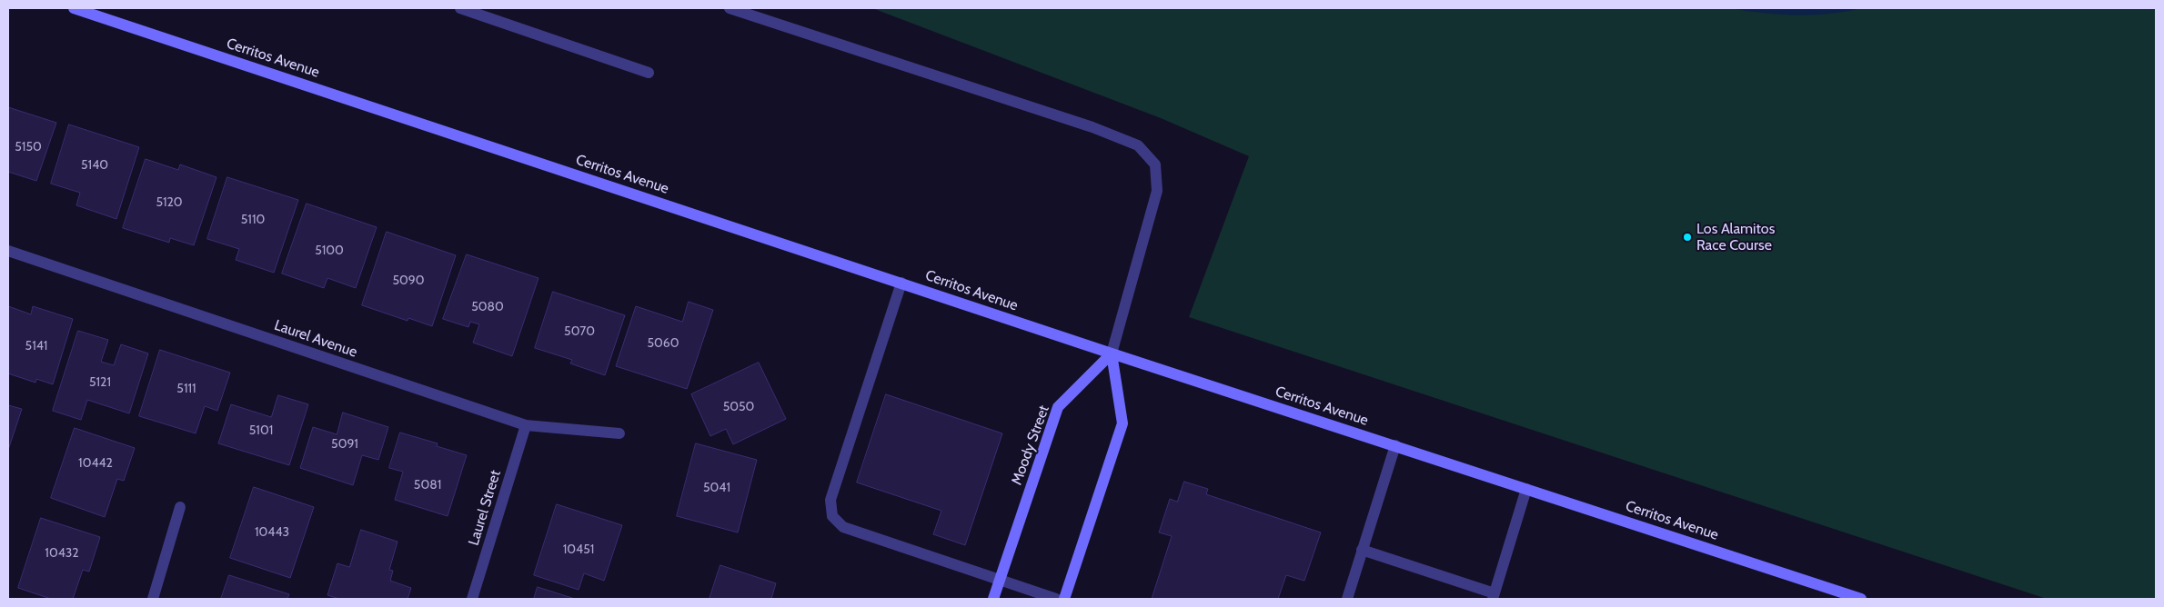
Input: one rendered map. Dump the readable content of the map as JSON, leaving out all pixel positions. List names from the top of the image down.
{
  "streets": {
    "main road": ["Cerritos Avenue", "Moody Street"],
    "street": ["Laurel Avenue", "Laurel Street"]
  },
  "crossings": [
    ["Cerritos Avenue", "Moody Street"],
    ["Laurel Avenue", "Laurel Street"]
  ],
  "places": ["Los Alamitos Race Course"],
  "house_numbers": [
    "5150",
    "5140",
    "5120",
    "5110",
    "5100",
    "5090",
    "5080",
    "5070",
    "5060",
    "5141",
    "5121",
    "5111",
    "5050",
    "5101",
    "5091",
    "10442",
    "5081",
    "5041",
    "10443",
    "10451",
    "10432"
  ]
}
